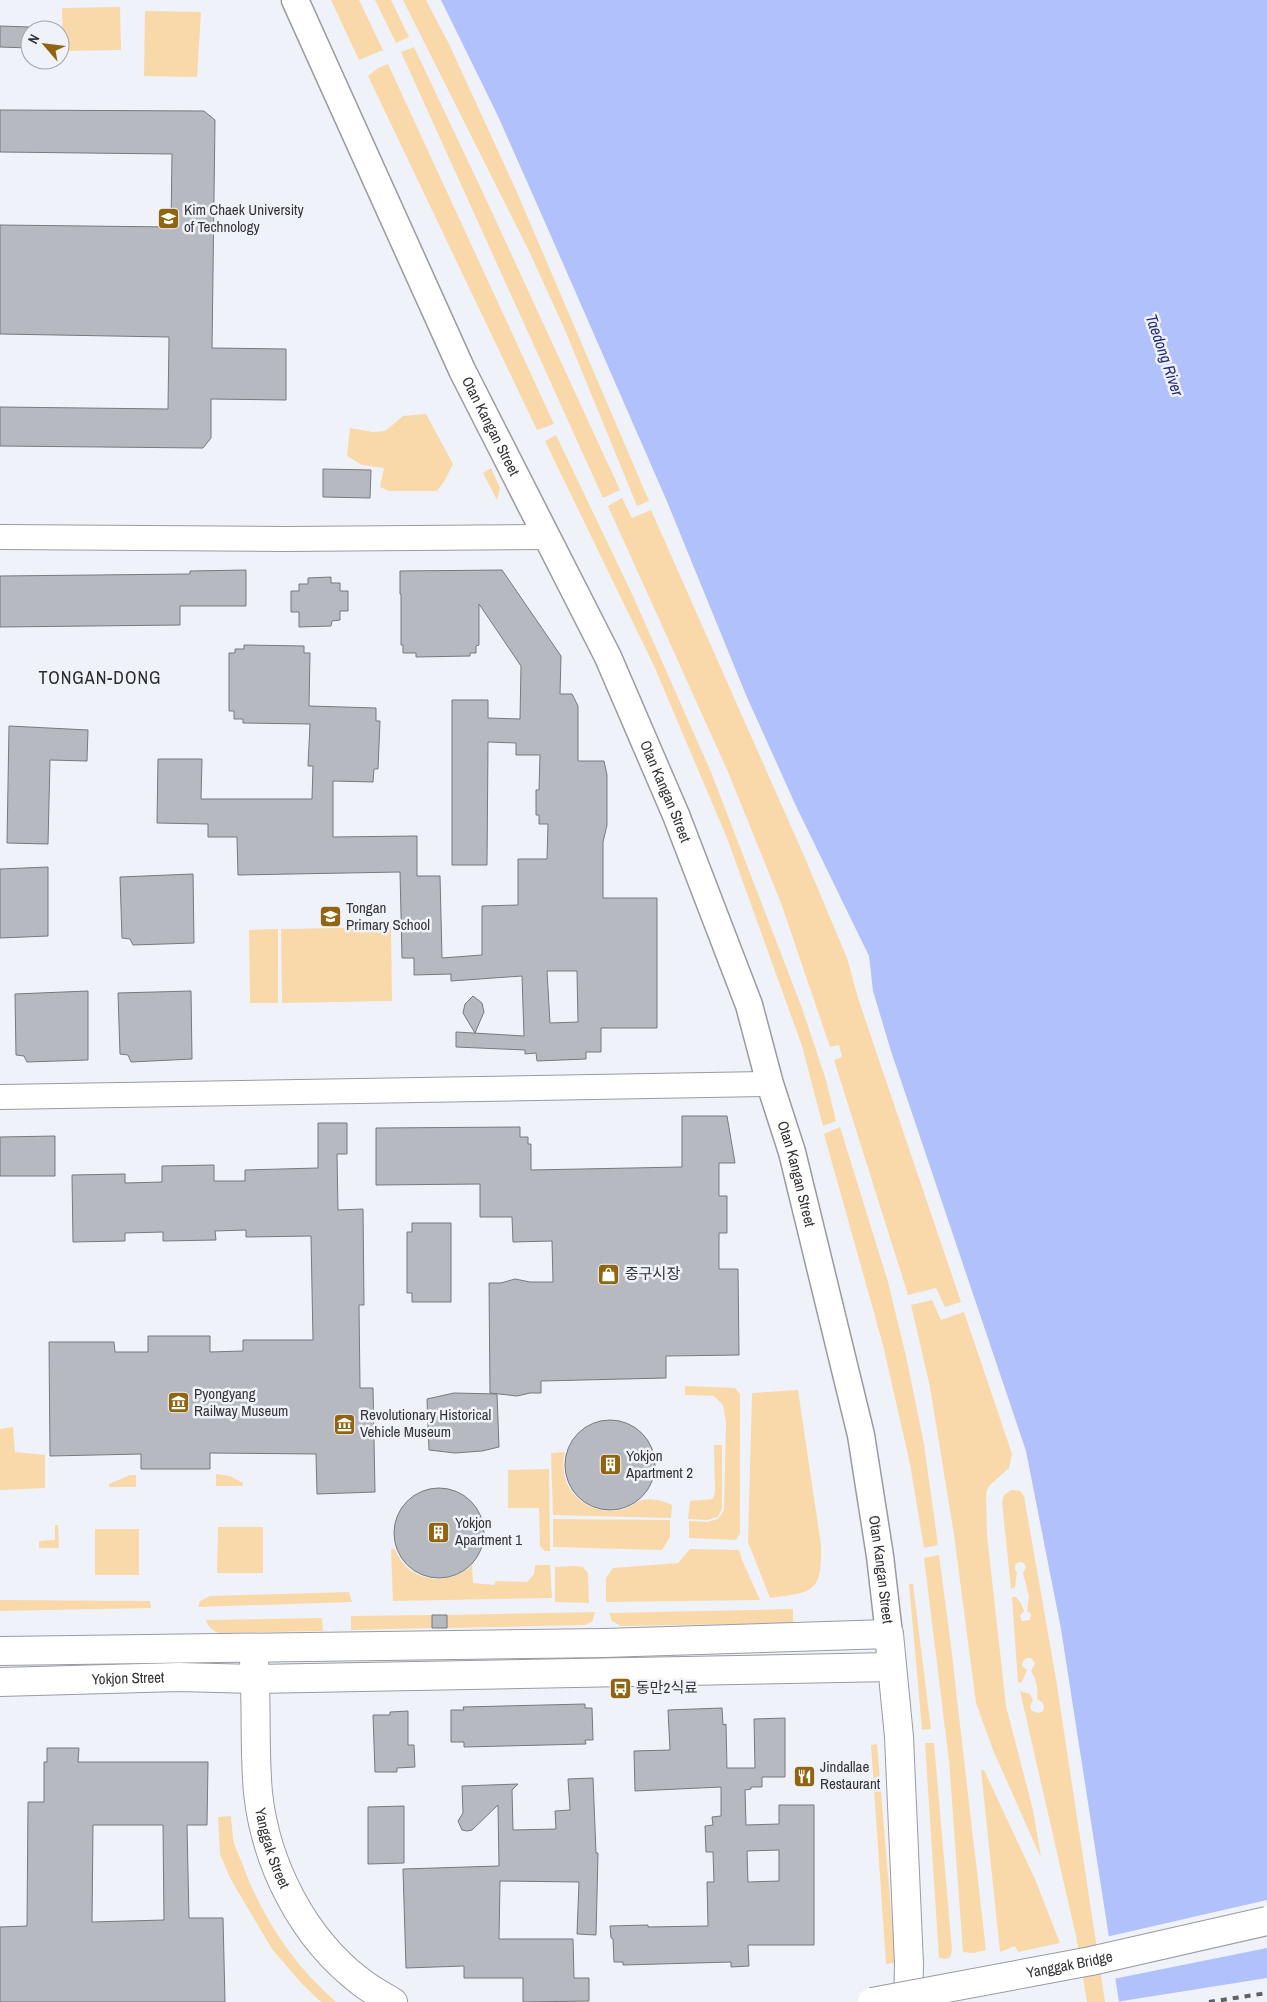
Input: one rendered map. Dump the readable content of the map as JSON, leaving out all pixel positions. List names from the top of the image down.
{
  "streets": {
    "main road": [
      "Otan Kangan Street",
      "Yokjon Street",
      "Yanggak Street",
      "Yanggak Bridge"
    ]
  },
  "crossings": [
    ["Otan Kangan Street", "Yokjon Street"],
    ["Yokjon Street", "Yanggak Street"]
  ],
  "districts": ["TONGAN-DONG"],
  "water": ["Taedong River"],
  "places": {
    "school or university": ["Kim Chaek University of Technology", "Tongan Primary School"],
    "shop": ["중구시장"],
    "museum": ["Pyongyang Railway Museum", "Revolutionary Historical Vehicle Museum"],
    "building": ["Yokjon Apartment 2", "Yokjon Apartment 1"],
    "bus stop": ["동만2식료"],
    "restaurant": ["Jindallae Restaurant"]
  },
  "north": "top left"
}
